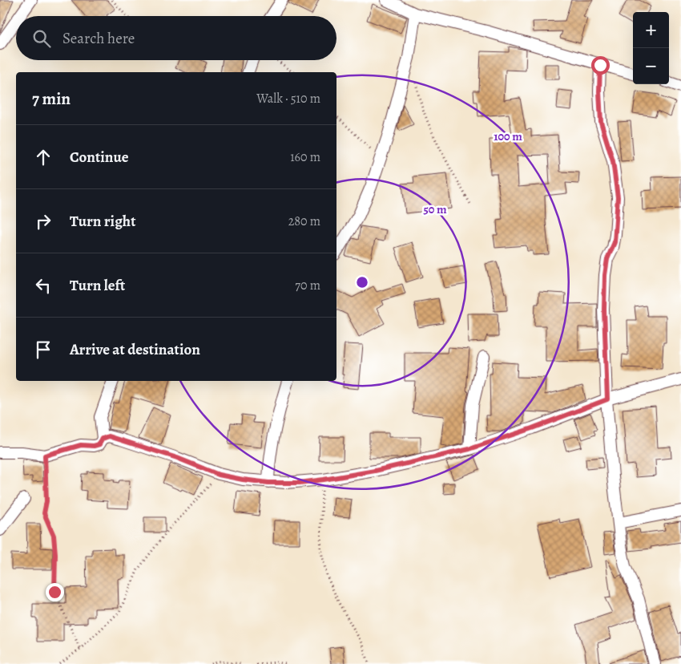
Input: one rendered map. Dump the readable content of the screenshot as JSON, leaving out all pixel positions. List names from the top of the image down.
{
  "page": {
    "map_buttons": ["+", "−"],
    "search": "Search here",
    "heading": ["7 min", "Walk · 510 m"],
    "list": [
      ["Continue", "160 m"],
      ["Turn right", "280 m"],
      ["Turn left", "70 m"],
      "Arrive at destination"
    ]
  },
  "rings": ["100 m", "50 m"]
}
